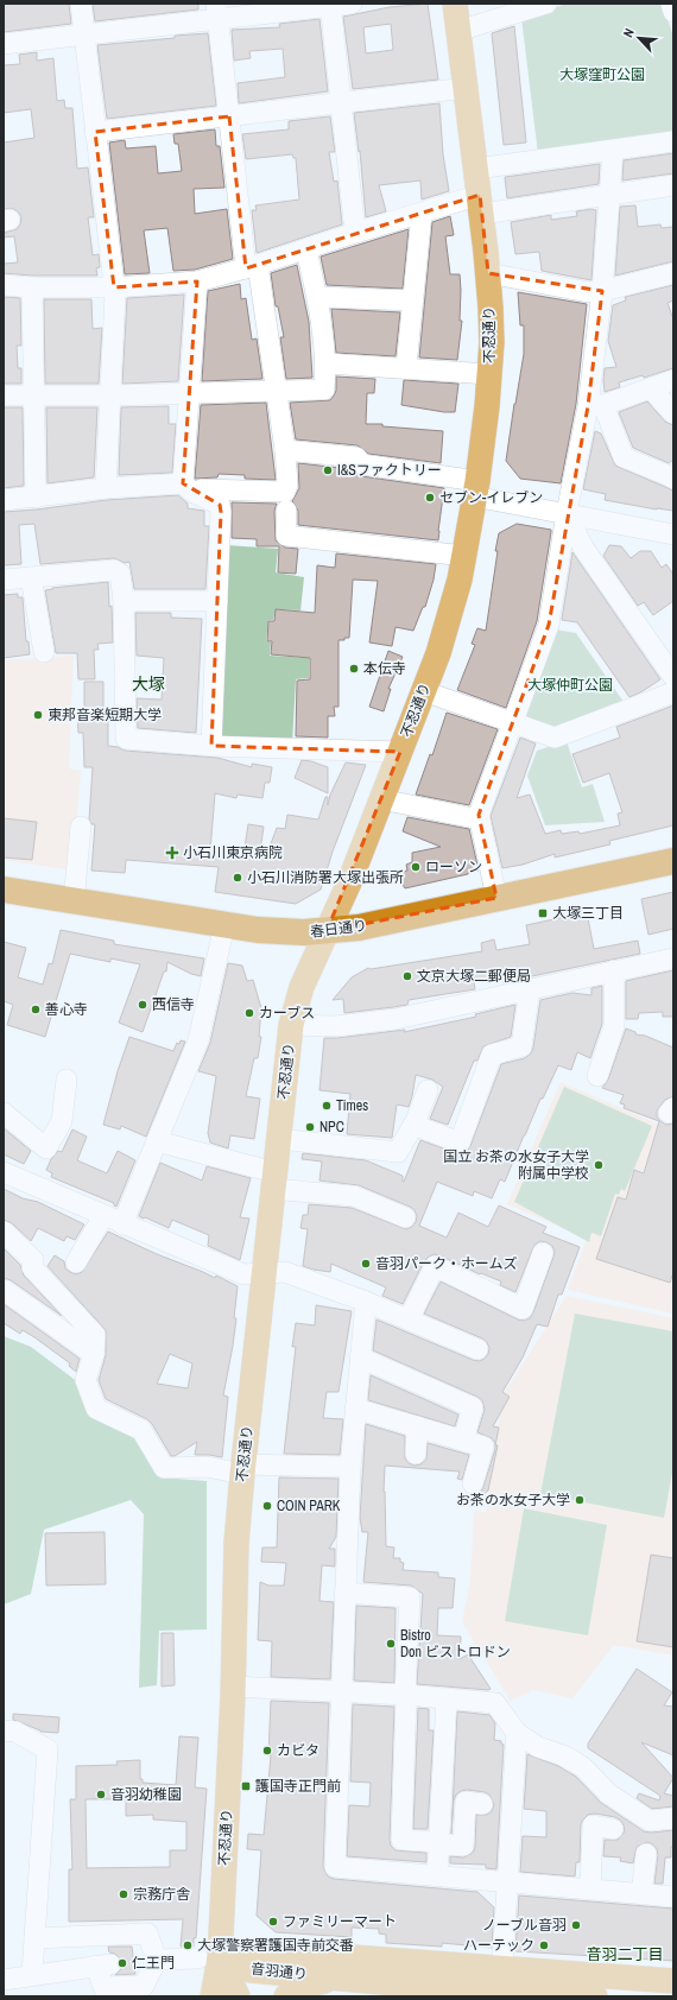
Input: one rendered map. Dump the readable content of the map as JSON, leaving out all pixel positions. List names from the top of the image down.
{
  "streets": {
    "highway": ["春日通り"],
    "main road": ["不忍通り", "音羽通り"]
  },
  "crossings": [
    ["不忍通り", "春日通り"],
    ["不忍通り", "音羽通り"]
  ],
  "districts": ["大塚", "音羽二丁目"],
  "parks": ["大塚窪町公園", "大塚仲町公園"],
  "places": {
    "other": [
      "I&Sファクトリー",
      "セブン-イレブン",
      "本伝寺",
      "東邦音楽短期大学",
      "ローソン",
      "小石川消防署大塚出張所",
      "文京大塚二郵便局",
      "西信寺",
      "善心寺",
      "カーブス",
      "Times",
      "NPC",
      "国立 お茶の水女子大学 附属中学校",
      "音羽パーク・ホームズ",
      "お茶の水女子大学",
      "COIN PARK",
      "Bistro Don ビストロドン",
      "カビタ",
      "音羽幼稚園",
      "宗務庁舎",
      "ファミリーマート",
      "ノーブル音羽",
      "大塚警察署護国寺前交番",
      "ハーテック",
      "仁王門"
    ],
    "health": ["小石川東京病院"],
    "transit": ["大塚三丁目", "護国寺正門前"]
  },
  "north": "top left"
}
